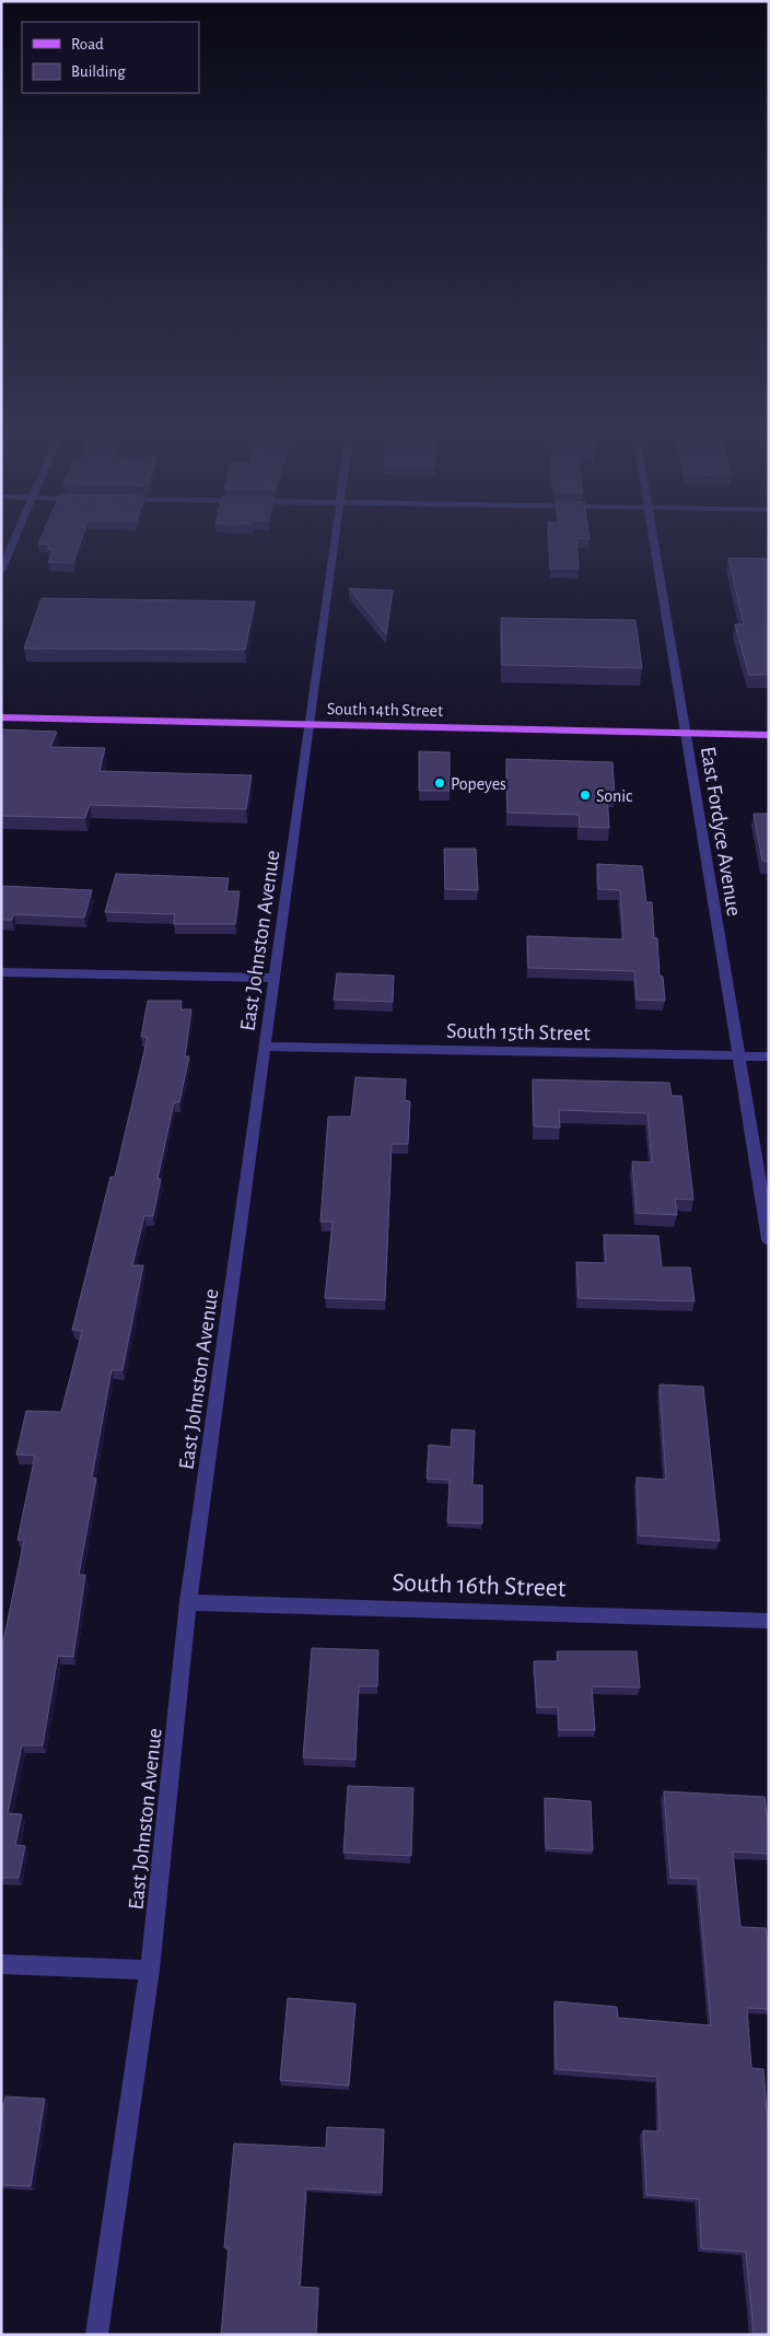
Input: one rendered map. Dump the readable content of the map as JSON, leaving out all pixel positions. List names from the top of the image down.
{
  "streets": {
    "main road": ["South 14th Street"],
    "street": [
      "East Fordyce Avenue",
      "East Johnston Avenue",
      "South 15th Street",
      "South 16th Street"
    ]
  },
  "crossings": [
    ["South 14th Street", "East Fordyce Avenue"],
    ["South 14th Street", "East Johnston Avenue"],
    ["East Fordyce Avenue", "South 15th Street"],
    ["East Johnston Avenue", "South 15th Street"],
    ["East Johnston Avenue", "South 16th Street"]
  ],
  "places": ["Popeyes", "Sonic"],
  "legend": ["Road", "Building"]
}
